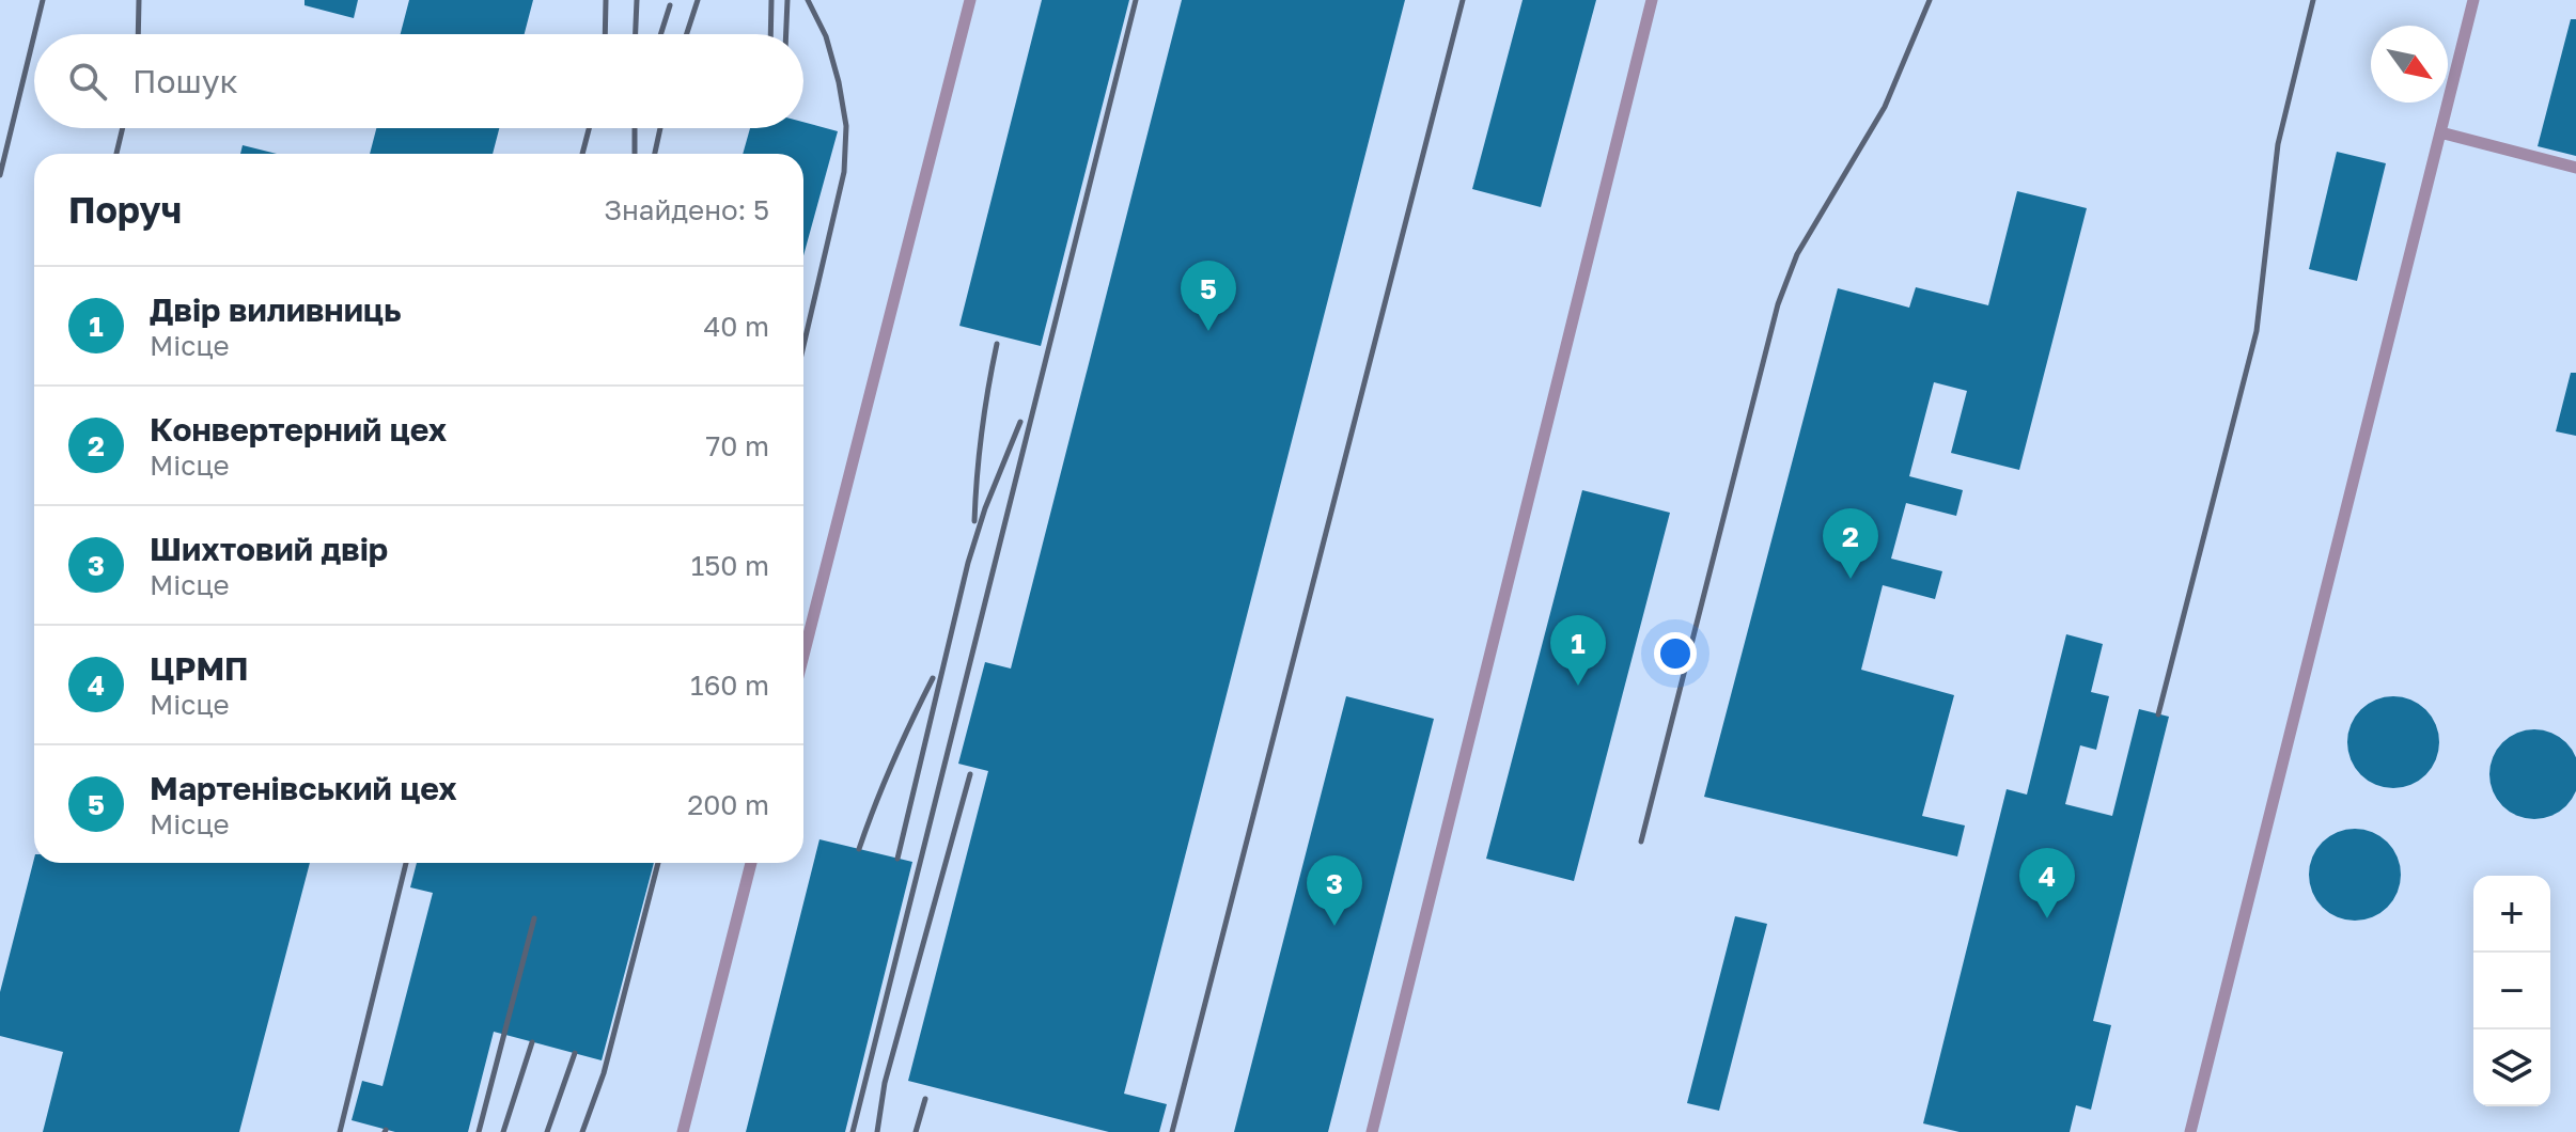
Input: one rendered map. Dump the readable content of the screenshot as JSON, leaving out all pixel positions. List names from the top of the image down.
{
  "north": "bottom right",
  "page": {
    "search": "Пошук",
    "heading": ["Поруч", "Знайдено: 5"],
    "pins": [
      "5",
      "2",
      "1",
      "4",
      "3"
    ],
    "list": [
      {
        "mark": "1",
        "name": "Двір виливниць",
        "note": "Місце",
        "value": "40 m"
      },
      {
        "mark": "2",
        "name": "Конвертерний цех",
        "note": "Місце",
        "value": "70 m"
      },
      {
        "mark": "3",
        "name": "Шихтовий двір",
        "note": "Місце",
        "value": "150 m"
      },
      {
        "mark": "4",
        "name": "ЦРМП",
        "note": "Місце",
        "value": "160 m"
      },
      {
        "mark": "5",
        "name": "Мартенівський цех",
        "note": "Місце",
        "value": "200 m"
      }
    ],
    "map_buttons": ["+", "−"]
  }
}
